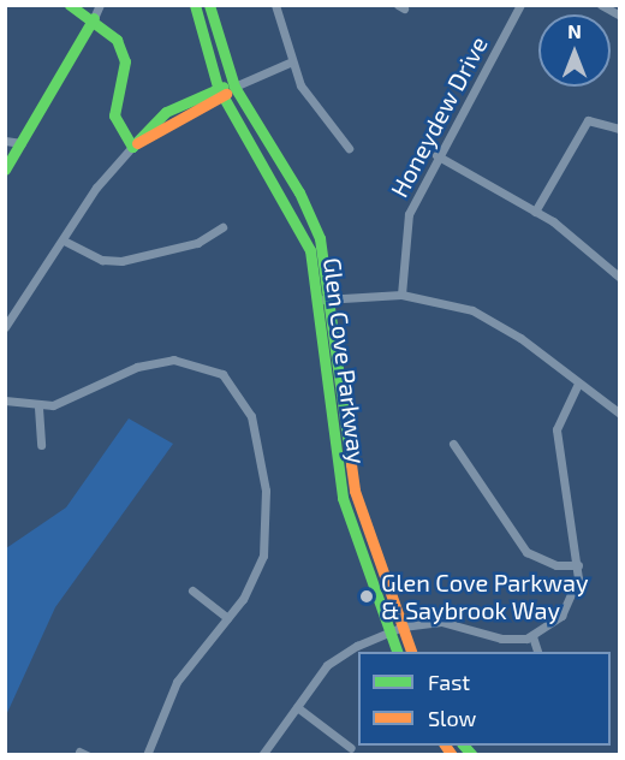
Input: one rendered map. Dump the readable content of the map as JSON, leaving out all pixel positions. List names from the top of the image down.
{
  "streets": {
    "main road": ["Glen Cove Parkway"],
    "street": ["Honeydew Drive"]
  },
  "places": ["Glen Cove Parkway & Saybrook Way"],
  "legend": ["Fast", "Slow"],
  "north": "top"
}
